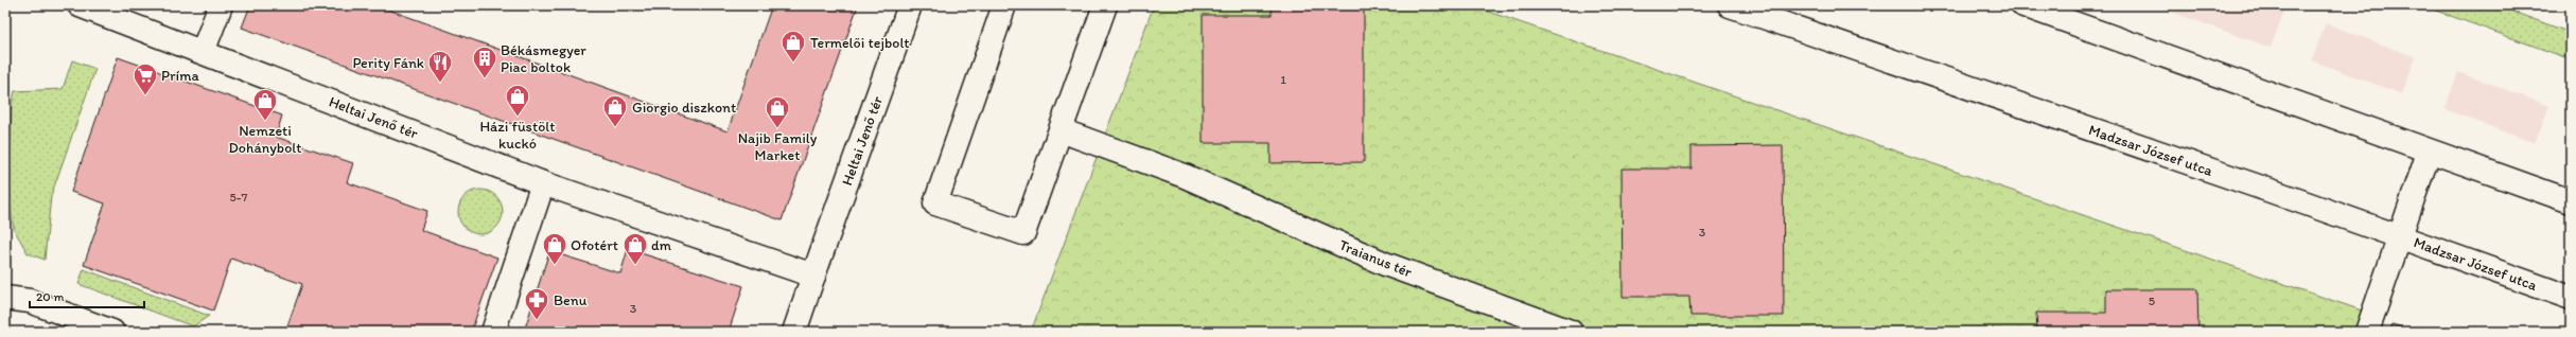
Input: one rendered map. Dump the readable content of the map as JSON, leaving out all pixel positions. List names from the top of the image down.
{
  "streets": {
    "street": ["Heltai Jenő tér", "Madzsar József utca", "Traianus tér"]
  },
  "places": {
    "shop": [
      "Termelői tejbolt",
      "Házi füstölt kuckó",
      "Nemzeti Dohánybolt",
      "Giorgio diszkont",
      "Najib Family Market",
      "Ofotért",
      "dm"
    ],
    "building": ["Békásmegyer Piac boltok"],
    "restaurant": ["Perity Fánk"],
    "supermarket": ["Príma"],
    "pharmacy": ["Benu"]
  },
  "house_numbers": [
    "1",
    "5-7",
    "3",
    "5",
    "3"
  ],
  "scale_bar": "20 m"
}
